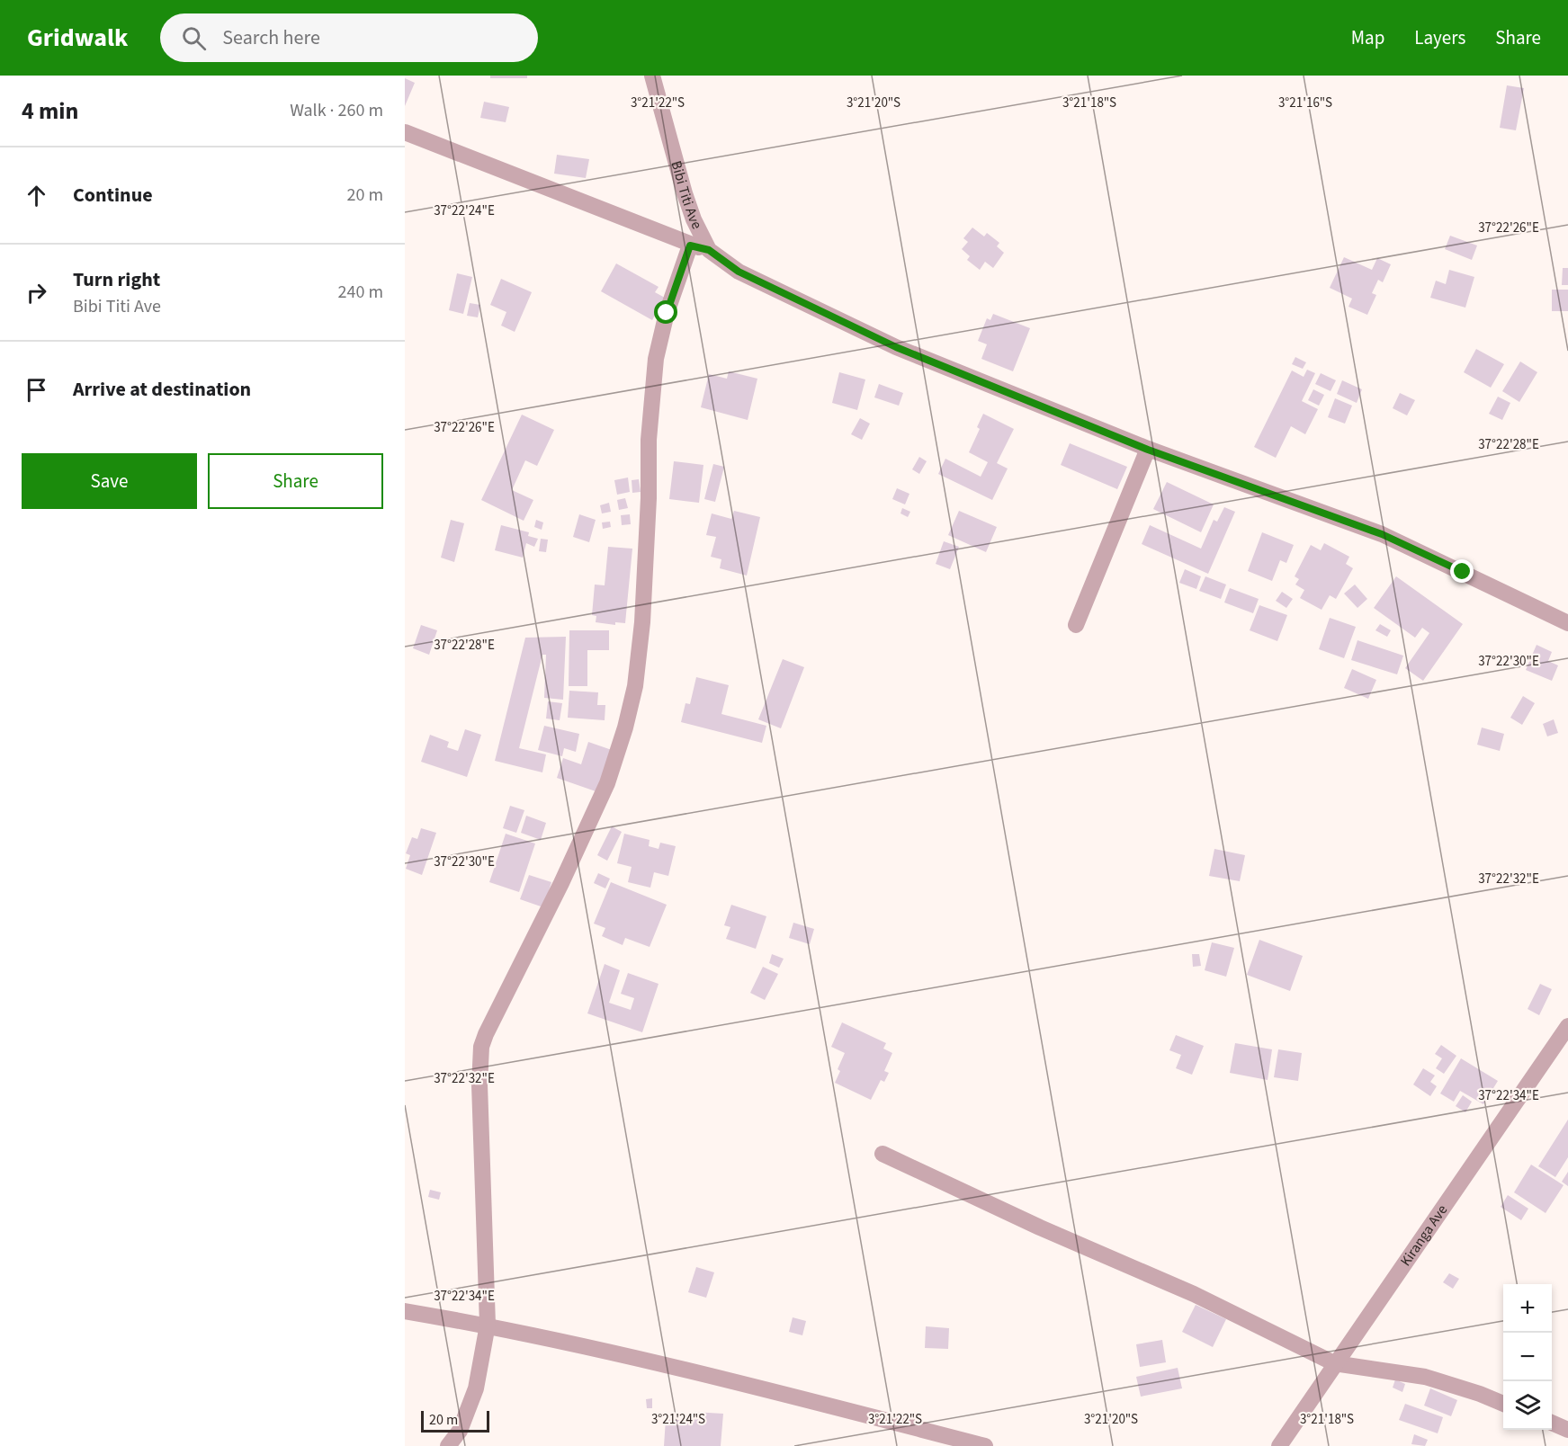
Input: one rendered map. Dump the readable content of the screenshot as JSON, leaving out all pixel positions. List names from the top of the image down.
{
  "streets": {
    "street": ["Bibi Titi Ave", "Kiranga Ave"]
  },
  "scale_bar": "20 m",
  "page": {
    "header": "Gridwalk",
    "search": "Search here",
    "nav": ["Map", "Layers", "Share"],
    "heading": ["4 min", "Walk · 260 m"],
    "list": [
      ["Continue", "20 m"],
      ["Turn right", "Bibi Titi Ave", "240 m"],
      "Arrive at destination"
    ],
    "buttons": ["Save", "Share"],
    "map_buttons": ["+", "−"],
    "scale": "20 m"
  },
  "coordinates": [
    "3°21'22\"S",
    "3°21'20\"S",
    "3°21'18\"S",
    "3°21'16\"S",
    "37°22'24\"E",
    "37°22'26\"E",
    "37°22'28\"E",
    "37°22'30\"E",
    "37°22'32\"E",
    "37°22'34\"E",
    "3°21'24\"S"
  ]
}
